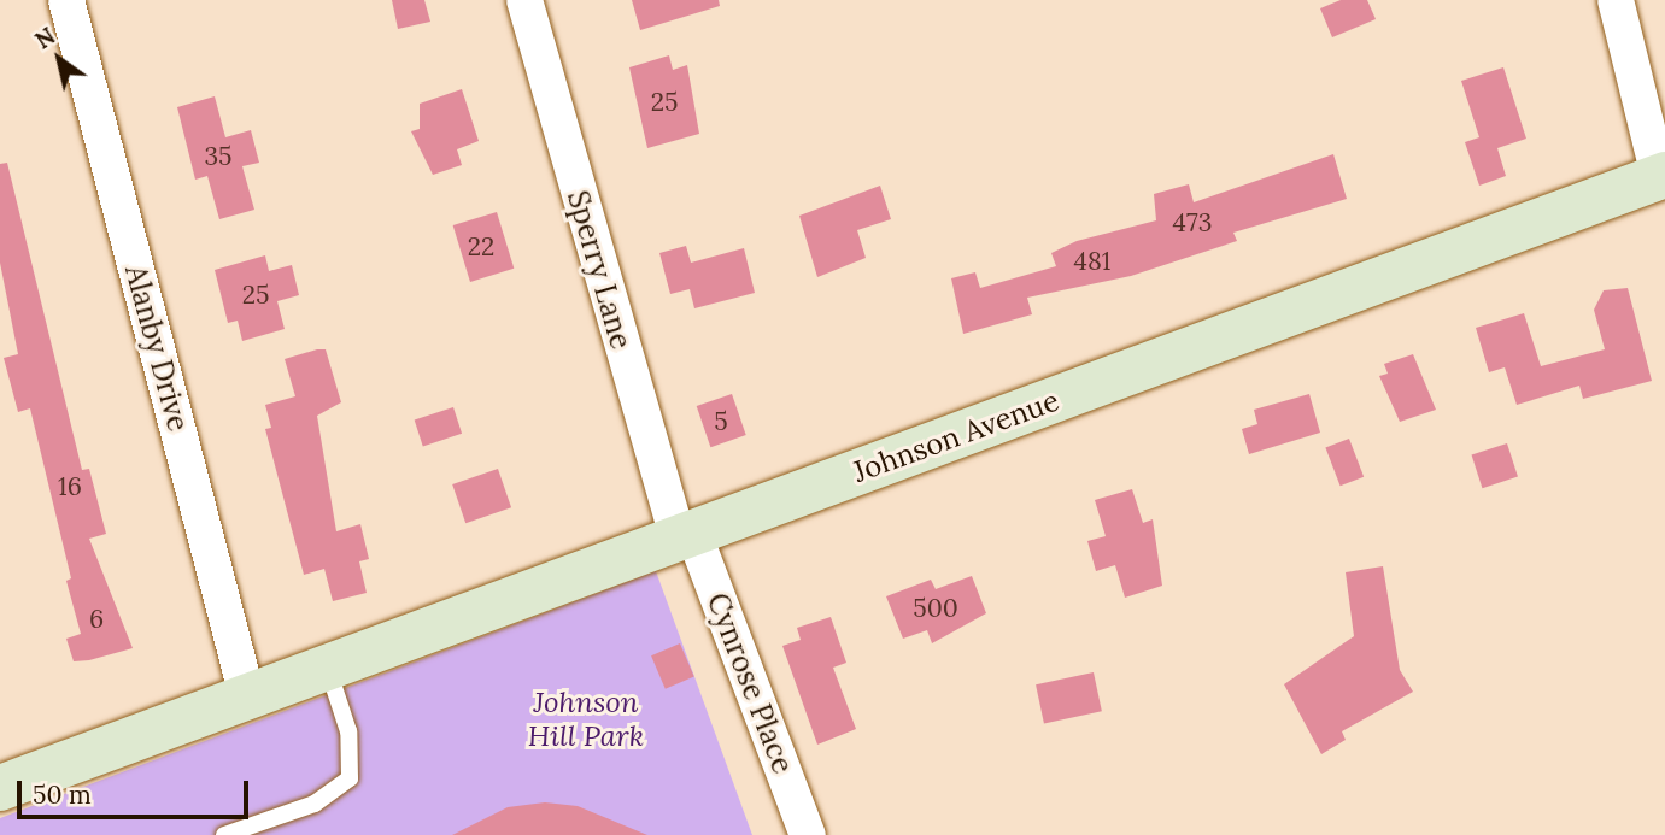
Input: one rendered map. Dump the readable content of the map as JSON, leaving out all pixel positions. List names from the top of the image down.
{
  "streets": {
    "street": [
      "Sperry Lane",
      "Alanby Drive",
      "Johnson Avenue",
      "Cynrose Place"
    ]
  },
  "crossings": [
    ["Sperry Lane", "Johnson Avenue"],
    ["Sperry Lane", "Cynrose Place"],
    ["Alanby Drive", "Johnson Avenue"],
    ["Johnson Avenue", "Cynrose Place"]
  ],
  "parks": ["Johnson Hill Park"],
  "house_numbers": [
    "25",
    "35",
    "473",
    "22",
    "481",
    "25",
    "5",
    "16",
    "500",
    "6"
  ],
  "scale_bar": "50 m",
  "north": "top left"
}
